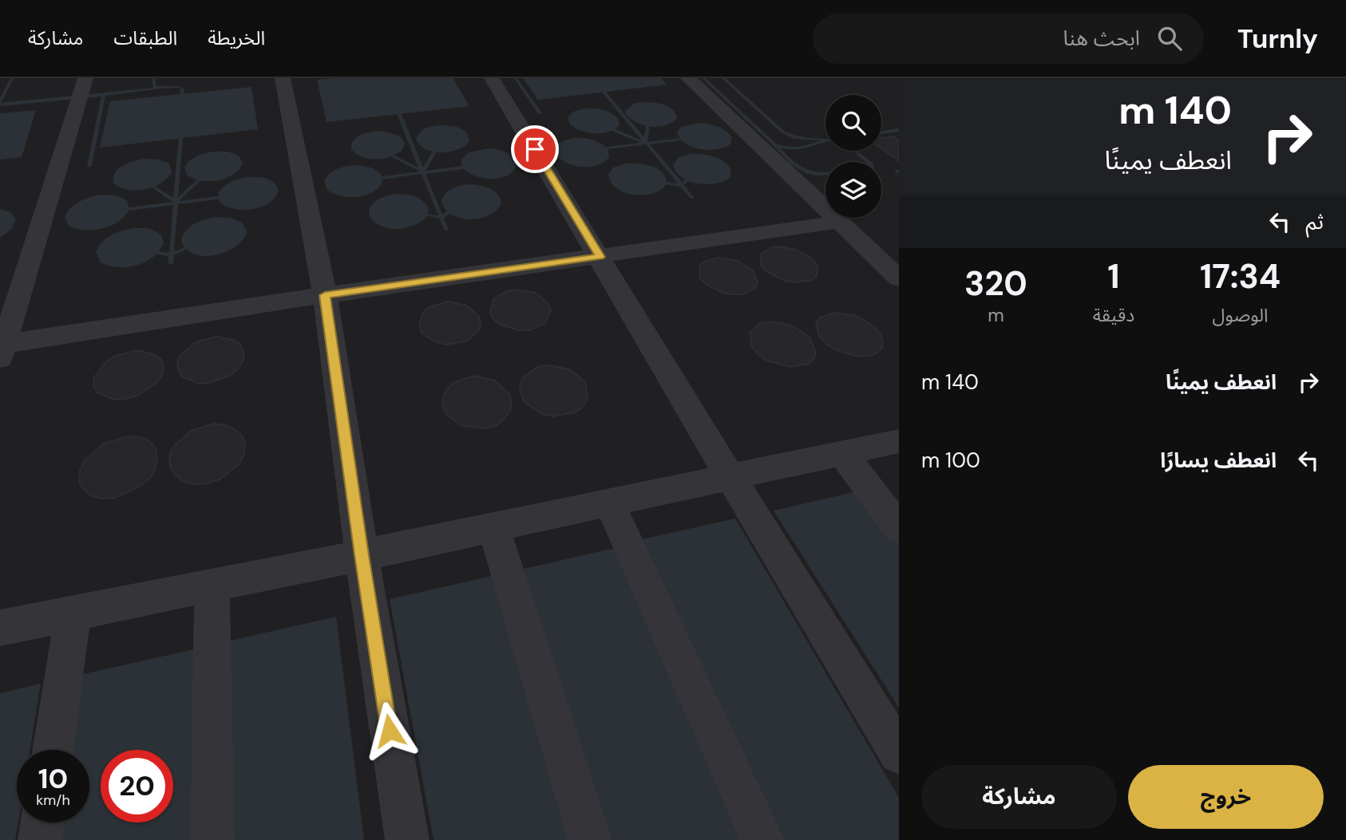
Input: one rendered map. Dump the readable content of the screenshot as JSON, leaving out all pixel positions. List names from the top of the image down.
{
  "page": {
    "header": "Turnly",
    "search": "ابحث هنا",
    "nav": ["الخريطة", "الطبقات", "مشاركة"],
    "turn": ["140 m", "انعطف يمينًا"],
    "then": "ثم",
    "eta": [
      "17:34",
      "الوصول",
      "1",
      "دقيقة",
      "320",
      "m"
    ],
    "list": [
      {
        "name": "انعطف يمينًا",
        "value": "140 m"
      },
      {
        "name": "انعطف يسارًا",
        "value": "100 m"
      }
    ],
    "speed": "10 km/h",
    "limit": "20",
    "buttons": ["خروج", "مشاركة"]
  }
}
